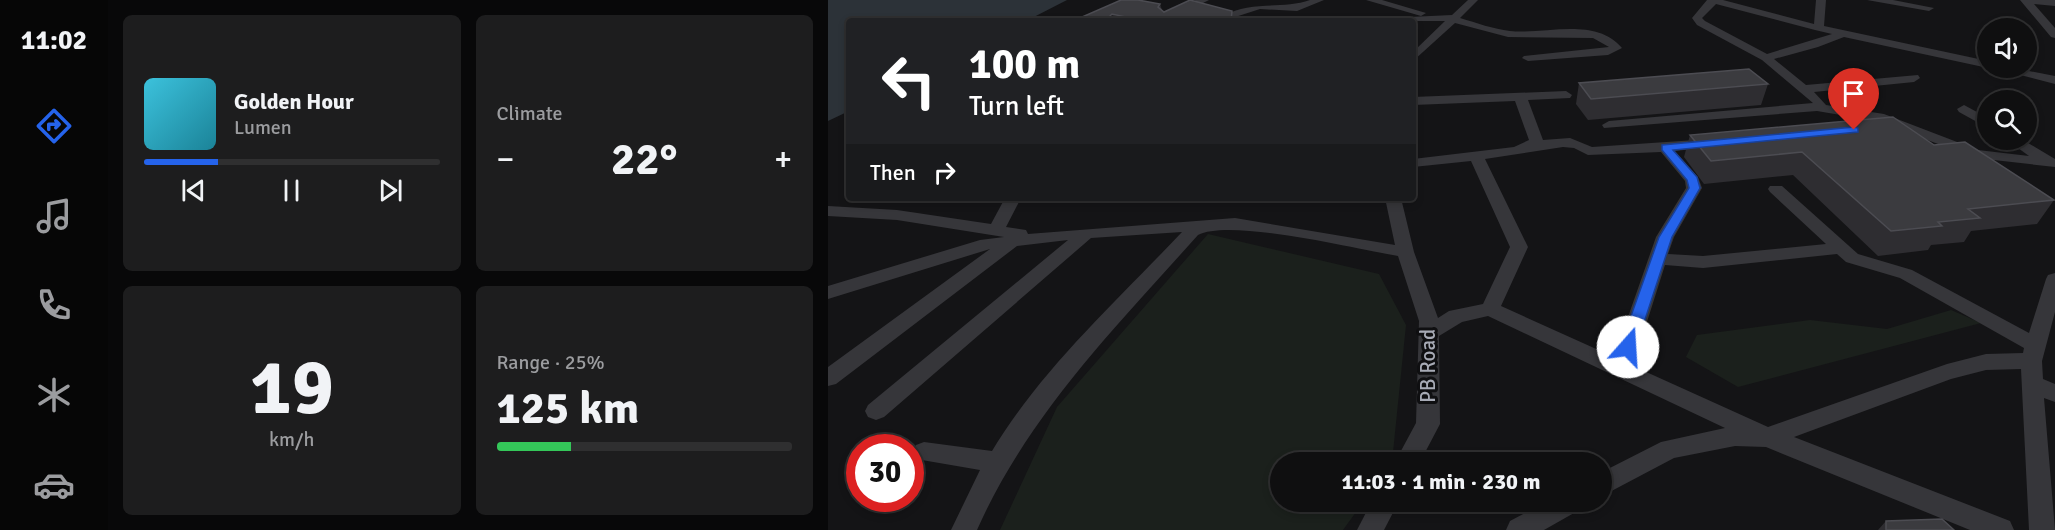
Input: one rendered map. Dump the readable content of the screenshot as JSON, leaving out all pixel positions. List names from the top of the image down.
{
  "streets": {
    "street": ["PB Road"]
  },
  "page": {
    "tabs": "11:02",
    "tile": [
      "Climate",
      ["19", "km/h"],
      ["Range · 25%", "125 km"]
    ],
    "turn": ["100 m", "Turn left"],
    "song": ["Golden Hour", "Lumen"],
    "heat": ["−", "22°", "+"],
    "then": "Then",
    "limit": "30",
    "trip": "11:03 · 1 min · 230 m"
  }
}
